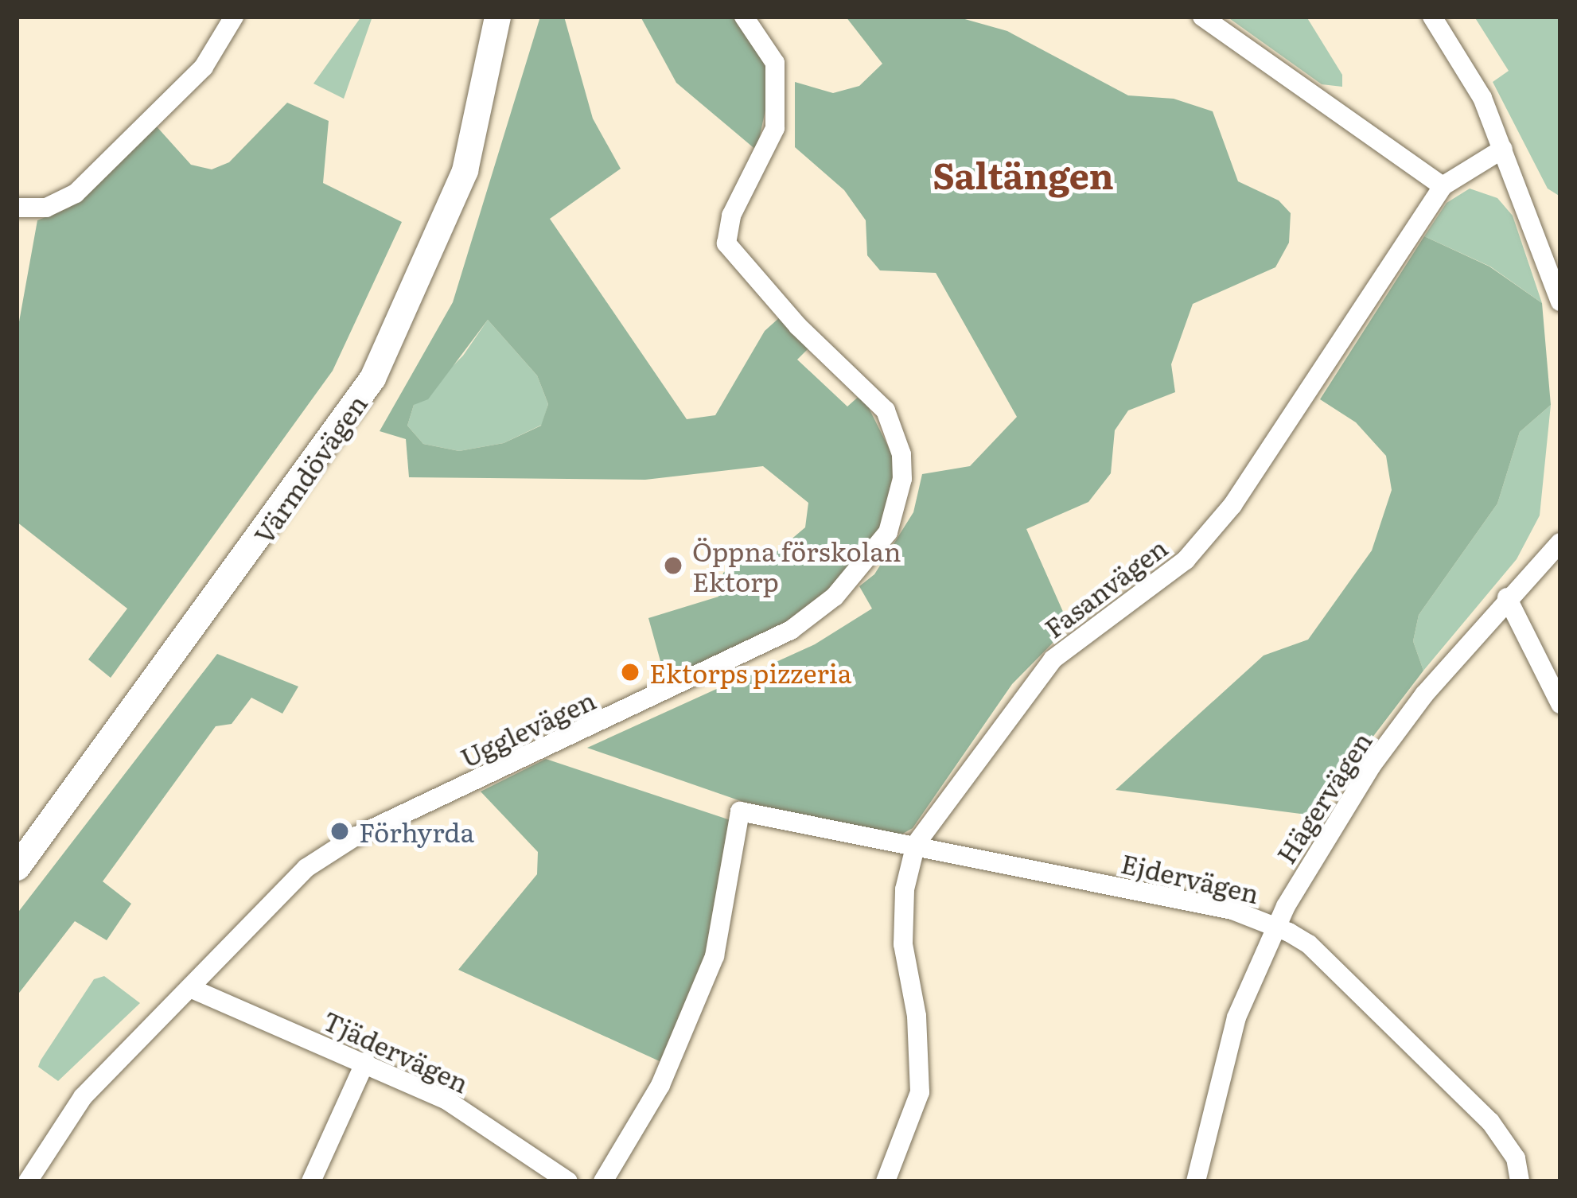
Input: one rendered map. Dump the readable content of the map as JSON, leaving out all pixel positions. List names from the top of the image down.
{
  "streets": {
    "main road": ["Värmdövägen"],
    "street": [
      "Fasanvägen",
      "Ugglevägen",
      "Hägervägen",
      "Ejdervägen",
      "Tjädervägen"
    ]
  },
  "crossings": [
    ["Fasanvägen", "Ejdervägen"],
    ["Ugglevägen", "Tjädervägen"],
    ["Hägervägen", "Ejdervägen"]
  ],
  "districts": ["Saltängen"],
  "places": ["Öppna förskolan Ektorp", "Ektorps pizzeria", "Förhyrda"]
}
